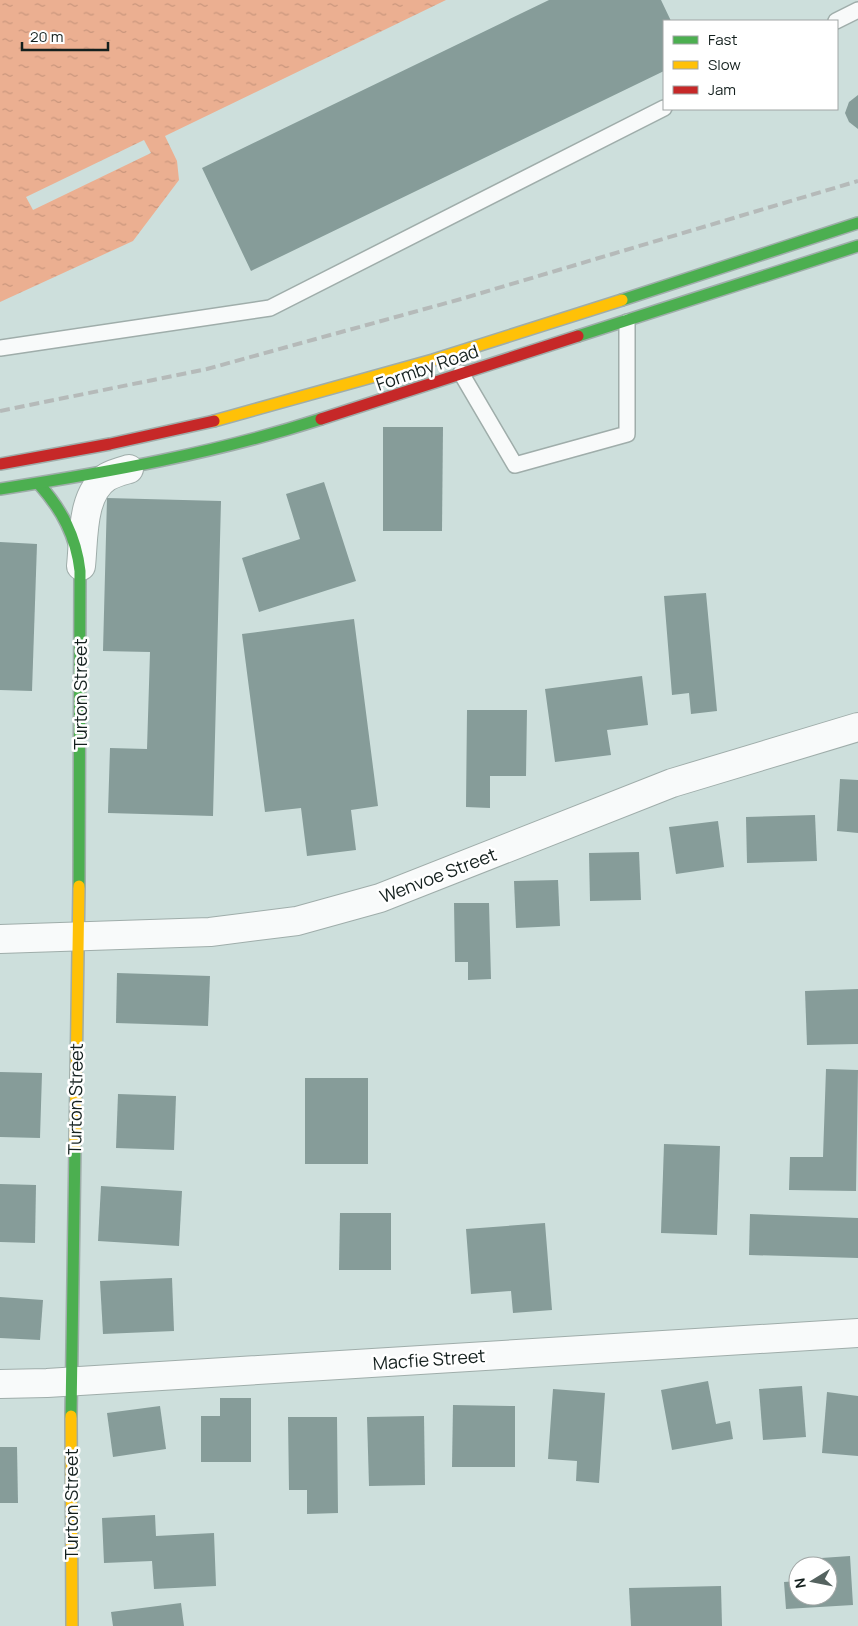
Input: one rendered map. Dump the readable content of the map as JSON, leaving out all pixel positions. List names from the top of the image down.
{
  "streets": {
    "main road": ["Formby Road", "Turton Street"],
    "street": ["Wenvoe Street", "Macfie Street"]
  },
  "crossings": [
    ["Formby Road", "Turton Street"],
    ["Turton Street", "Wenvoe Street"],
    ["Turton Street", "Macfie Street"]
  ],
  "legend": ["Fast", "Slow", "Jam"],
  "scale_bar": "20 m",
  "north": "left"
}
